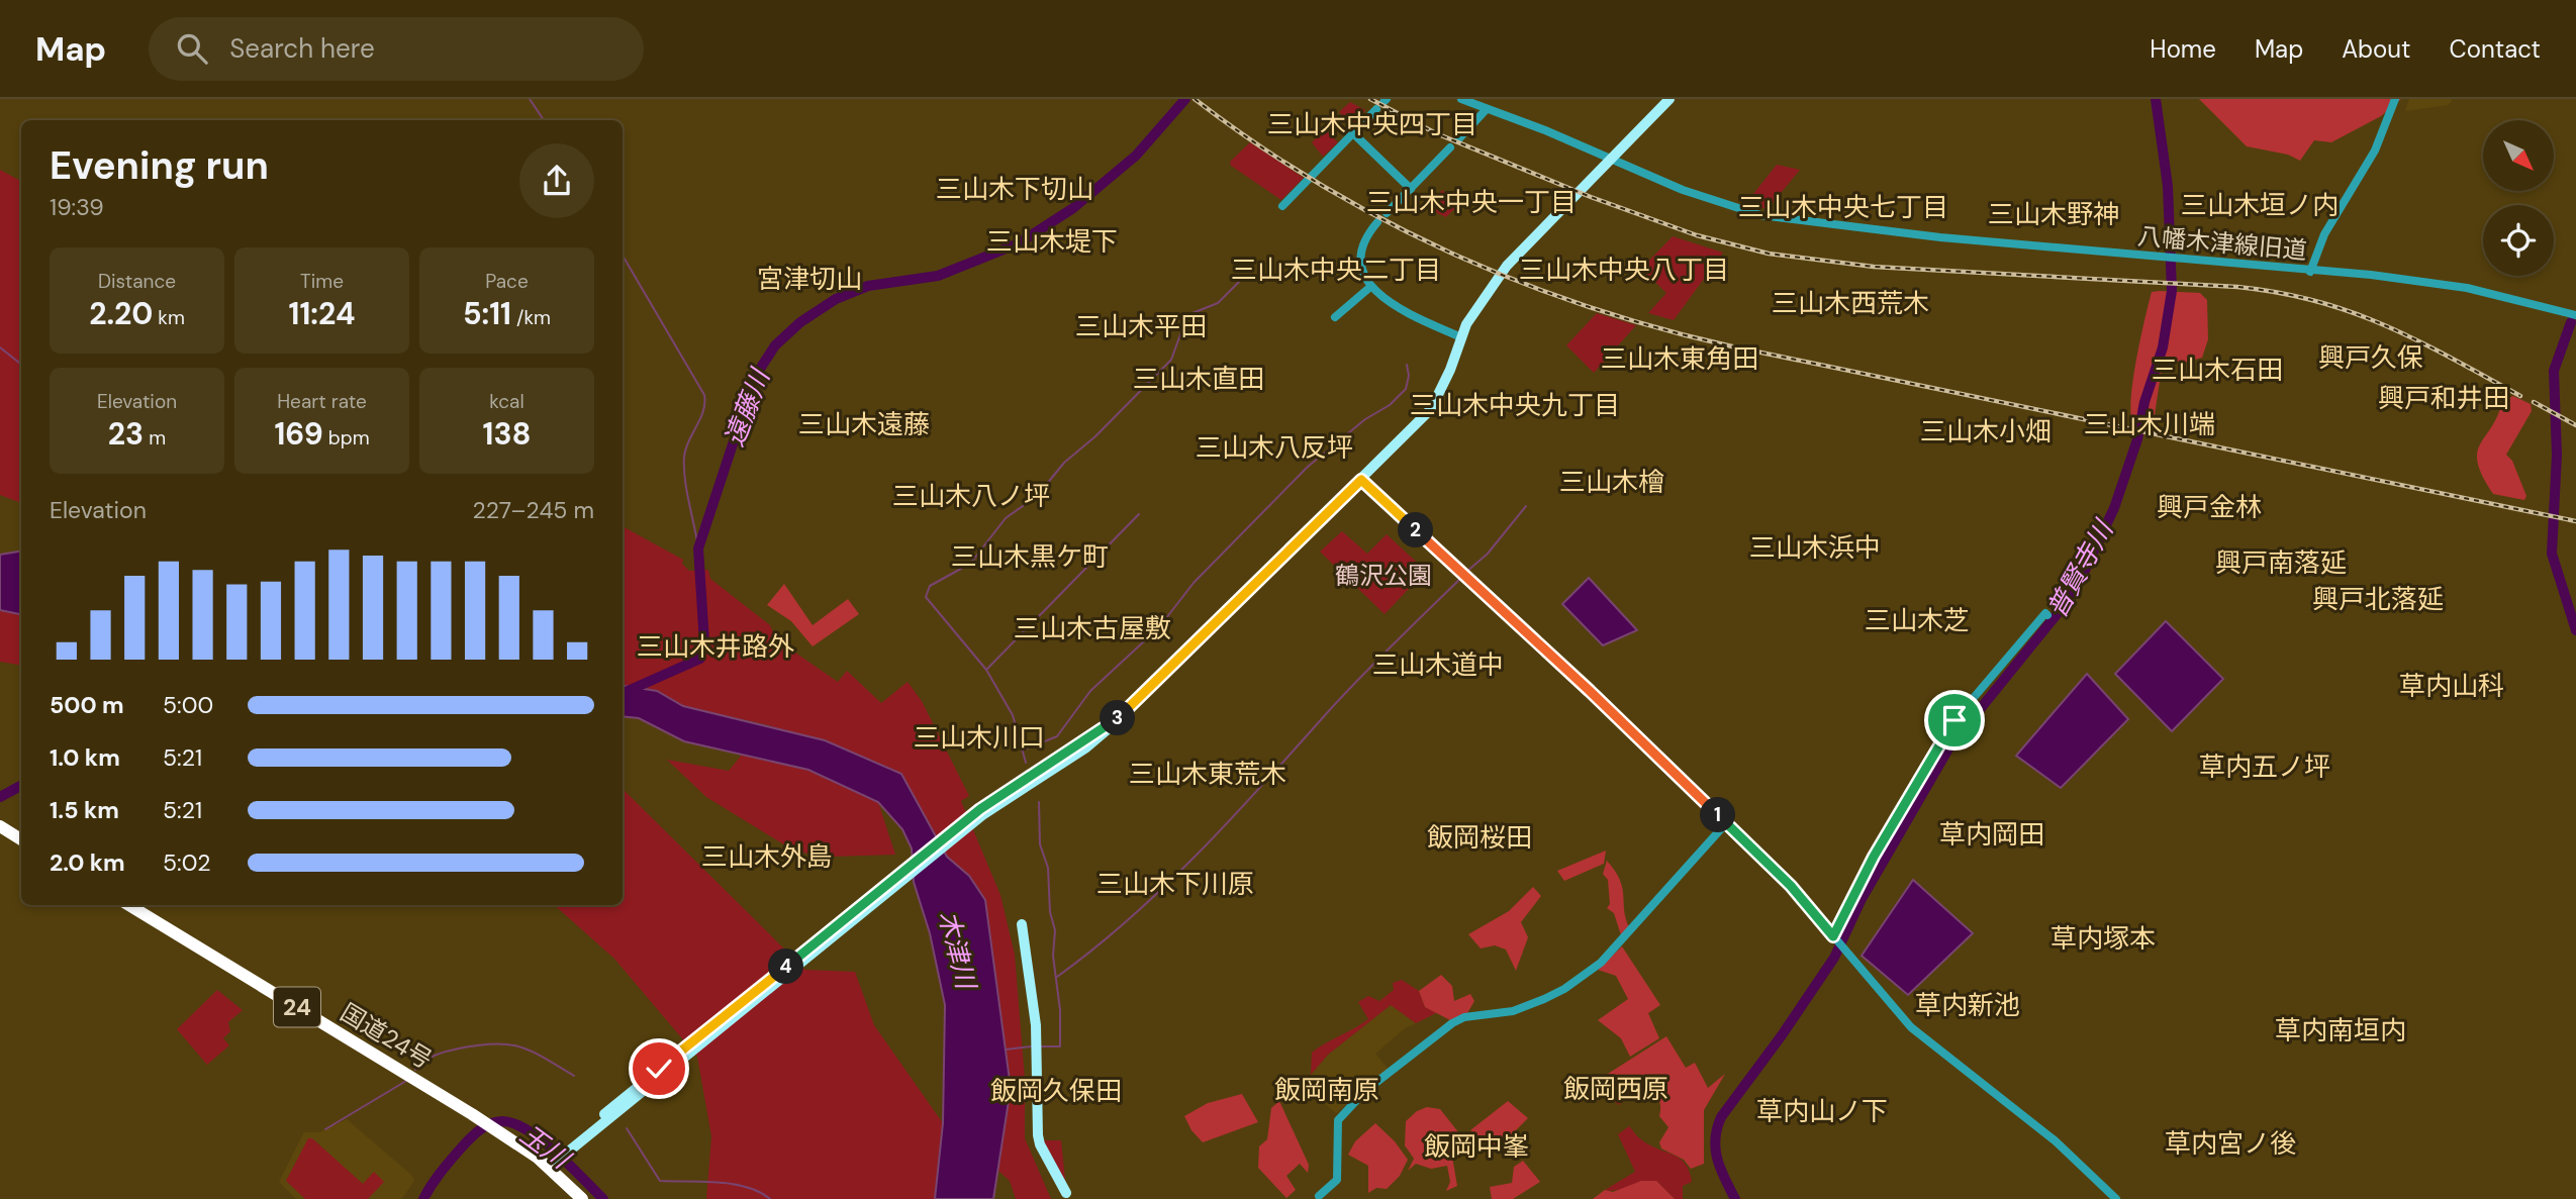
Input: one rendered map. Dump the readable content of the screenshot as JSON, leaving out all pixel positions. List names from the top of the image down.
{
  "streets": {
    "highway": ["24", "国道24号"],
    "street": ["八幡木津線旧道"]
  },
  "districts": [
    "三山木中央四丁目",
    "三山木下切山",
    "三山木中央一丁目",
    "三山木垣ノ内",
    "三山木中央七丁目",
    "三山木野神",
    "三山木堤下",
    "三山木中央二丁目",
    "三山木中央八丁目",
    "宮津切山",
    "三山木西荒木",
    "三山木平田",
    "興戸久保",
    "三山木東角田",
    "三山木石田",
    "三山木直田",
    "興戸和井田",
    "三山木中央九丁目",
    "三山木遠藤",
    "三山木川端",
    "三山木小畑",
    "三山木八反坪",
    "三山木檜",
    "三山木八ノ坪",
    "興戸金林",
    "三山木浜中",
    "三山木黒ケ町",
    "興戸南落延",
    "興戸北落延",
    "三山木芝",
    "三山木古屋敷",
    "三山木井路外",
    "三山木道中",
    "草内山科",
    "三山木川口",
    "草内五ノ坪",
    "三山木東荒木",
    "草内岡田",
    "飯岡桜田",
    "三山木外島",
    "三山木下川原",
    "草内塚本",
    "草内新池",
    "草内南垣内",
    "飯岡西原",
    "飯岡南原",
    "飯岡久保田",
    "草内山ノ下",
    "草内宮ノ後",
    "飯岡中峯"
  ],
  "water": [
    "遠藤川",
    "普賢寺川",
    "木津川",
    "玉川"
  ],
  "parks": ["鶴沢公園"],
  "north": "bottom right",
  "page": {
    "header": "Map",
    "search": "Search here",
    "nav": [
      "Home",
      "Map",
      "About",
      "Contact"
    ],
    "heading": ["Evening run", "19:39"],
    "stats": [
      ["Distance", "2.20 km"],
      ["Time", "11:24"],
      ["Pace", "5:11 /km"],
      ["Elevation", "23 m"],
      ["Heart rate", "169 bpm"],
      ["kcal", "138"]
    ],
    "chart": ["Elevation", "227–245 m"],
    "pins": [
      "2",
      "3",
      "1",
      "4"
    ],
    "list": [
      {
        "name": "500 m",
        "note": "5:00"
      },
      {
        "name": "1.0 km",
        "note": "5:21"
      },
      {
        "name": "1.5 km",
        "note": "5:21"
      },
      {
        "name": "2.0 km",
        "note": "5:02"
      }
    ]
  }
}
